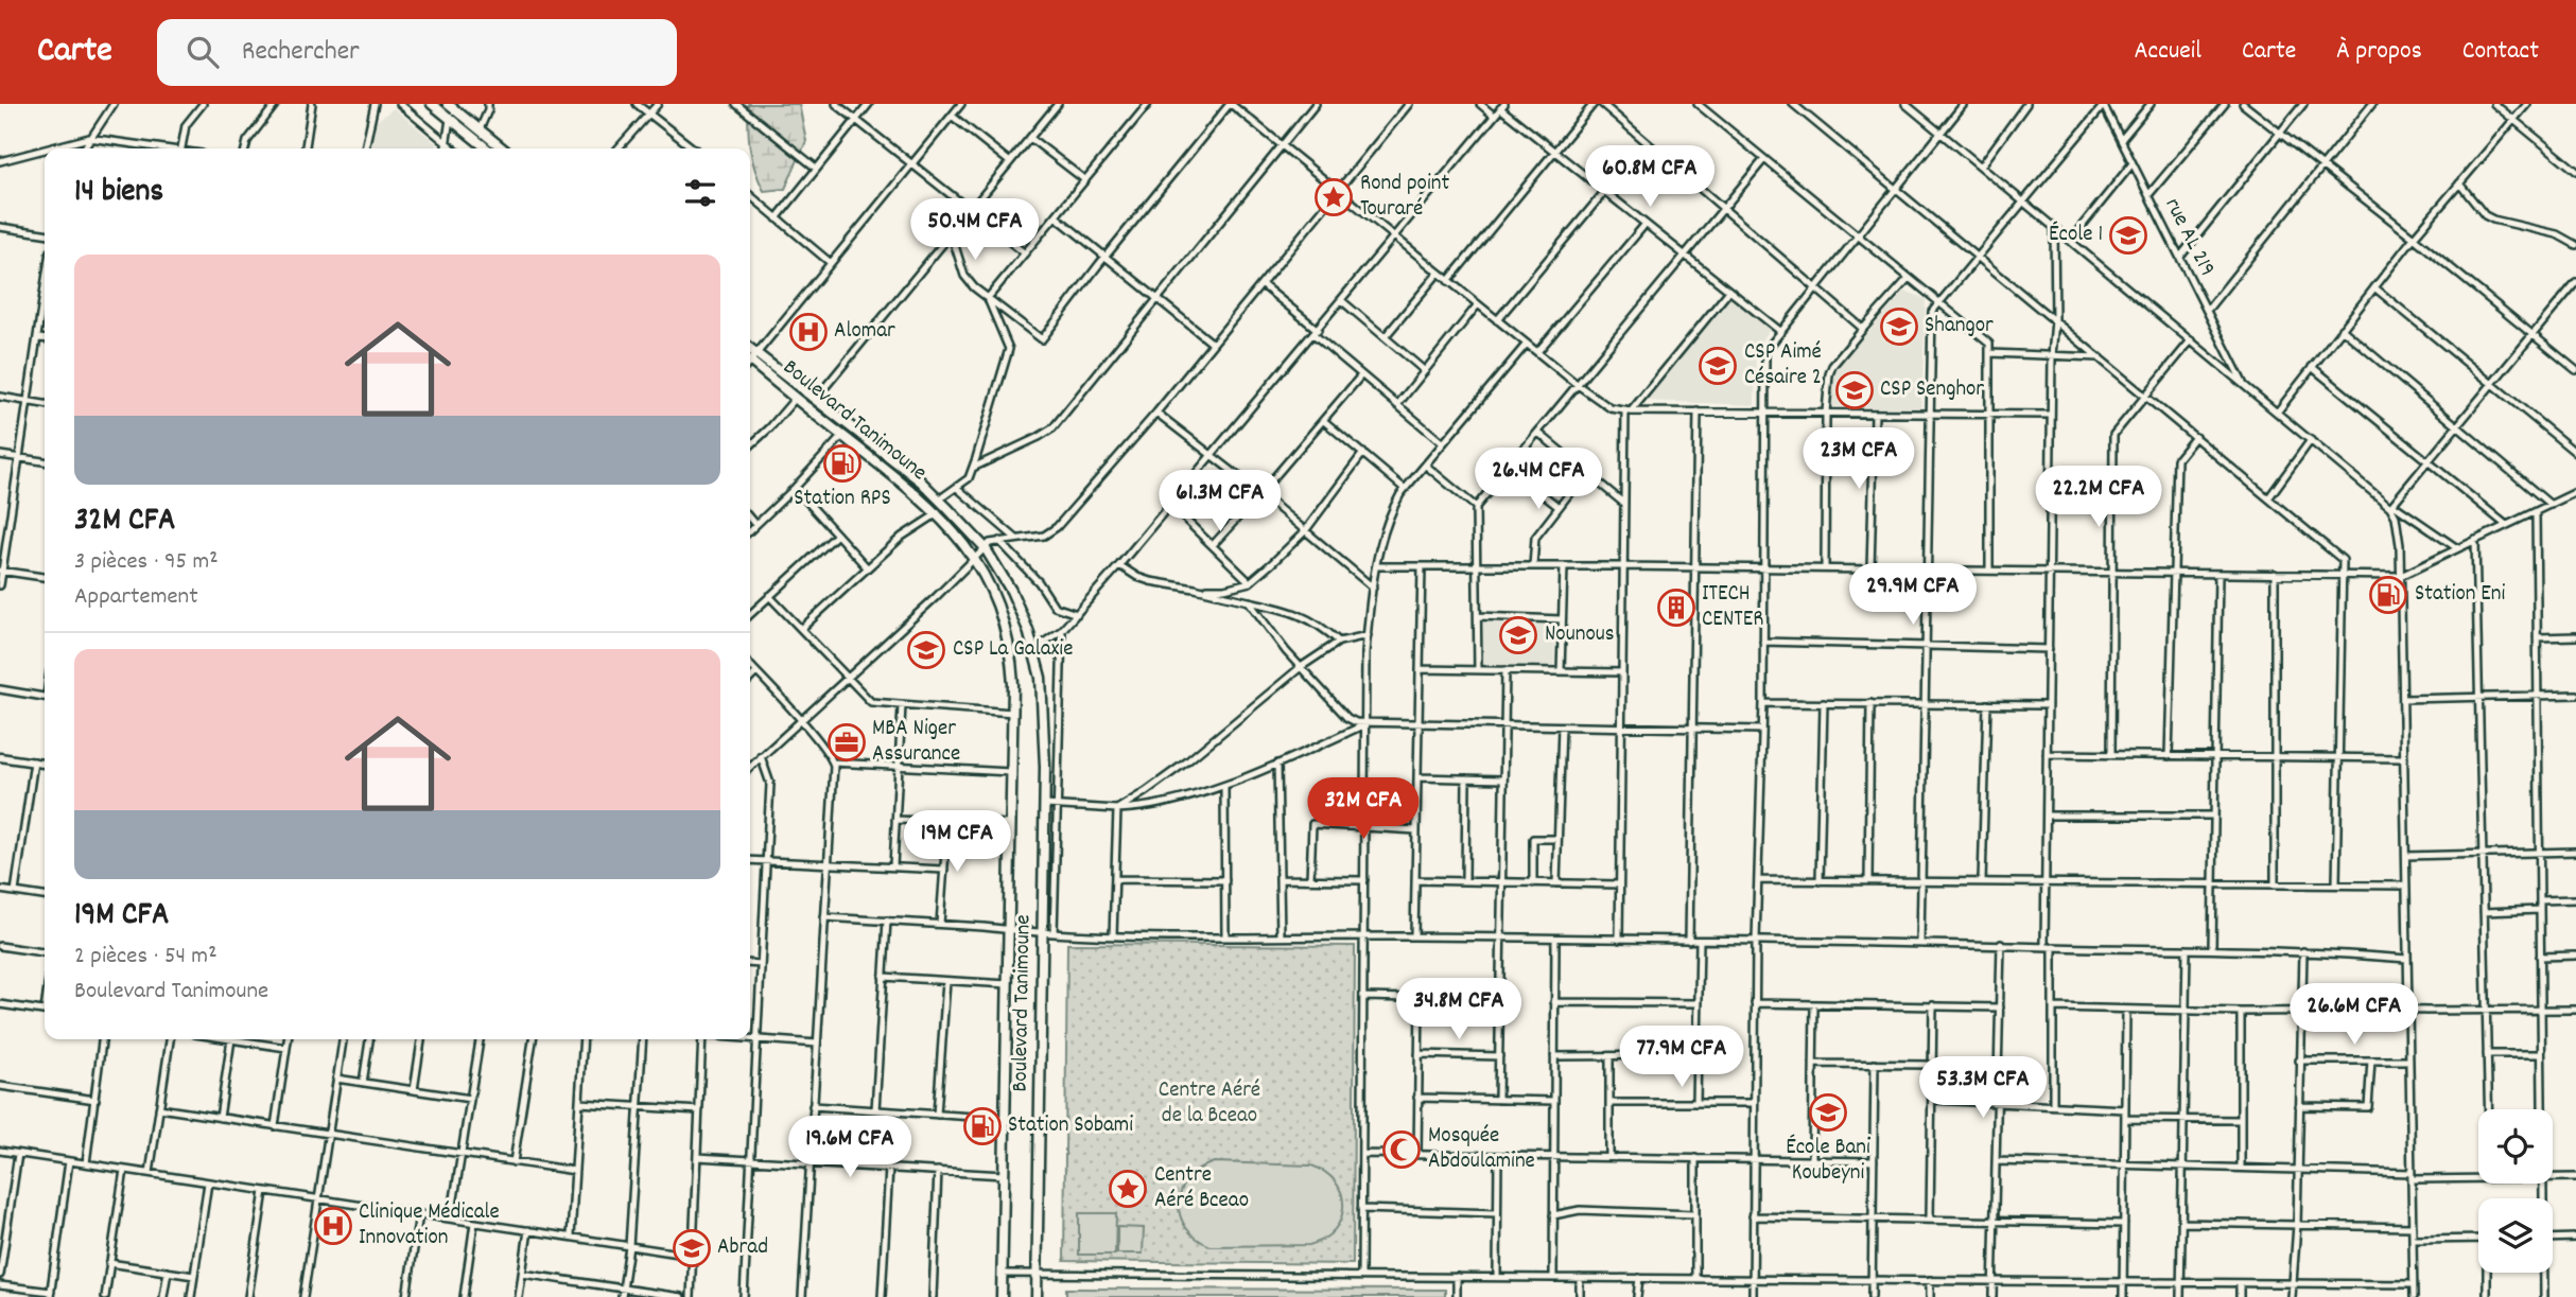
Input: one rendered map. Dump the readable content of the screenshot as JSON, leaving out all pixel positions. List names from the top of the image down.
{
  "streets": {
    "main road": ["Boulevard Tanimoune"],
    "street": ["rue AL 219"]
  },
  "parks": ["Centre Aéré de la Bceao"],
  "places": {
    "place": ["Rond point Touraré", "Centre Aéré Bceao"],
    "school or university": [
      "École 1",
      "Shangor",
      "CSP Aimé Césaire 2",
      "CSP Senghor",
      "Nounous",
      "CSP La Galaxie",
      "École Bani Koubeyni",
      "Abrad"
    ],
    "hospital": ["Alomar", "Clinique Médicale Innovation"],
    "fuel station": ["Station RPS", "Station Eni", "Station Sobami"],
    "building": ["ITECH CENTER"],
    "office": ["MBA Niger Assurance"],
    "mosque": ["Mosquée Abdoulamine"]
  },
  "page": {
    "header": "Carte",
    "search": "Rechercher",
    "nav": [
      "Accueil",
      "Carte",
      "À propos",
      "Contact"
    ],
    "price": [
      "60.8M CFA",
      "50.4M CFA",
      "23M CFA",
      "26.4M CFA",
      "22.2M CFA",
      "61.3M CFA",
      "29.9M CFA",
      "32M CFA",
      "19M CFA",
      "34.8M CFA",
      "26.6M CFA",
      "77.9M CFA",
      "53.3M CFA",
      "19.6M CFA"
    ],
    "heading": "14 biens",
    "list": [
      {
        "name": "32M CFA",
        "note": "3 pièces · 95 m² · Appartement"
      },
      {
        "name": "19M CFA",
        "note": "2 pièces · 54 m² · Boulevard Tanimoune"
      }
    ]
  }
}
